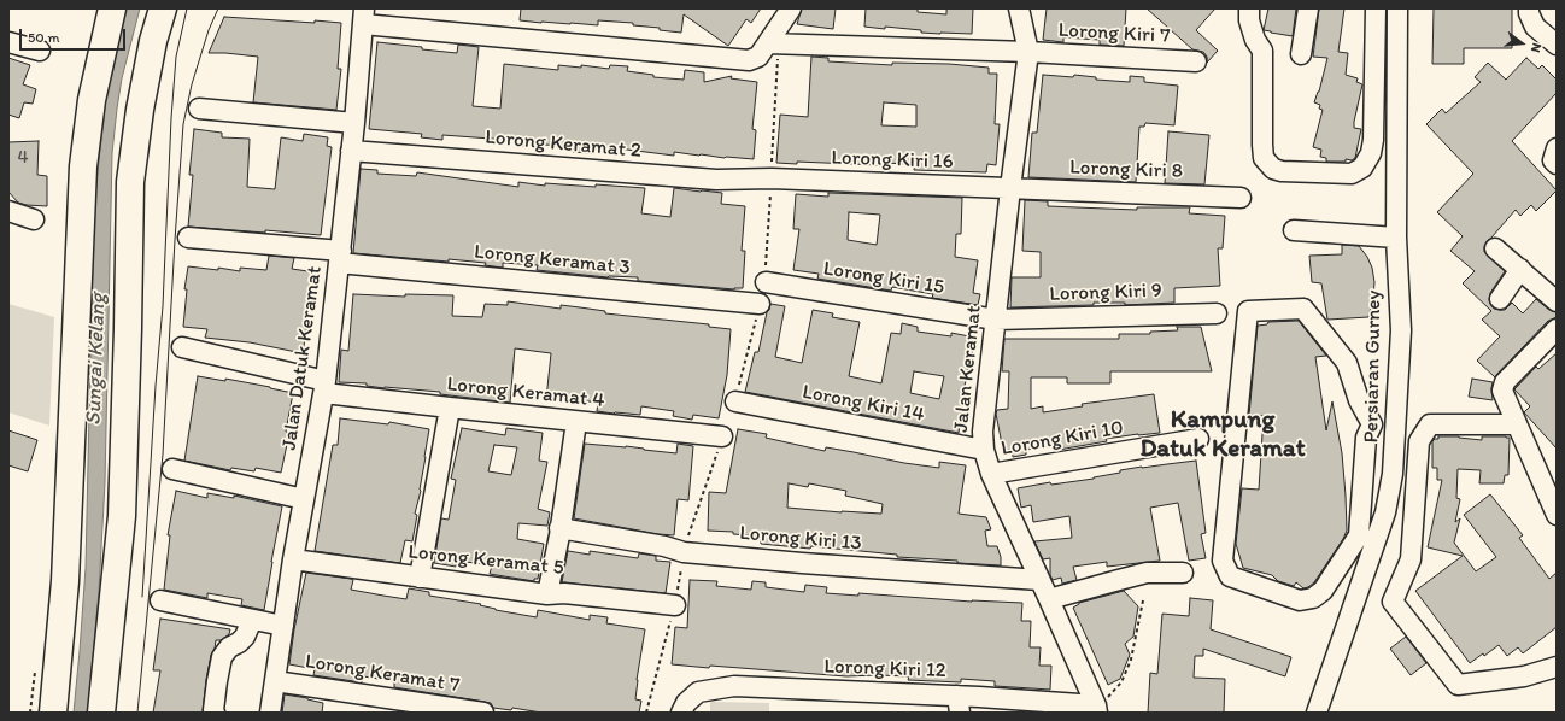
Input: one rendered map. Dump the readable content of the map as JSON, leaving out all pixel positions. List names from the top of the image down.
{
  "streets": {
    "street": [
      "Lorong Kiri 7",
      "Lorong Keramat 2",
      "Lorong Kiri 16",
      "Lorong Kiri 8",
      "Lorong Keramat 3",
      "Lorong Kiri 15",
      "Lorong Kiri 9",
      "Jalan Datuk Keramat",
      "Persiaran Gurney",
      "Jalan Keramat",
      "Lorong Keramat 4",
      "Lorong Kiri 14",
      "Lorong Kiri 10",
      "Lorong Kiri 13",
      "Lorong Keramat 5",
      "Lorong Kiri 12",
      "Lorong Keramat 7"
    ]
  },
  "crossings": [
    ["Lorong Kiri 7", "Jalan Keramat"],
    ["Lorong Keramat 2", "Lorong Kiri 16"],
    ["Lorong Keramat 2", "Jalan Datuk Keramat"],
    ["Lorong Kiri 16", "Lorong Kiri 8"],
    ["Lorong Kiri 16", "Jalan Keramat"],
    ["Lorong Kiri 8", "Jalan Keramat"],
    ["Lorong Keramat 3", "Jalan Datuk Keramat"],
    ["Lorong Kiri 15", "Lorong Kiri 9"],
    ["Lorong Kiri 15", "Jalan Keramat"],
    ["Lorong Kiri 9", "Jalan Keramat"],
    ["Jalan Datuk Keramat", "Lorong Keramat 4"],
    ["Jalan Datuk Keramat", "Lorong Keramat 5"],
    ["Jalan Datuk Keramat", "Lorong Keramat 7"],
    ["Jalan Keramat", "Lorong Kiri 14"],
    ["Jalan Keramat", "Lorong Kiri 10"],
    ["Jalan Keramat", "Lorong Kiri 13"],
    ["Jalan Keramat", "Lorong Kiri 12"]
  ],
  "districts": ["Kampung Datuk Keramat"],
  "water": ["Sungai Kelang"],
  "house_numbers": ["4"],
  "scale_bar": "50 m",
  "north": "right"
}
